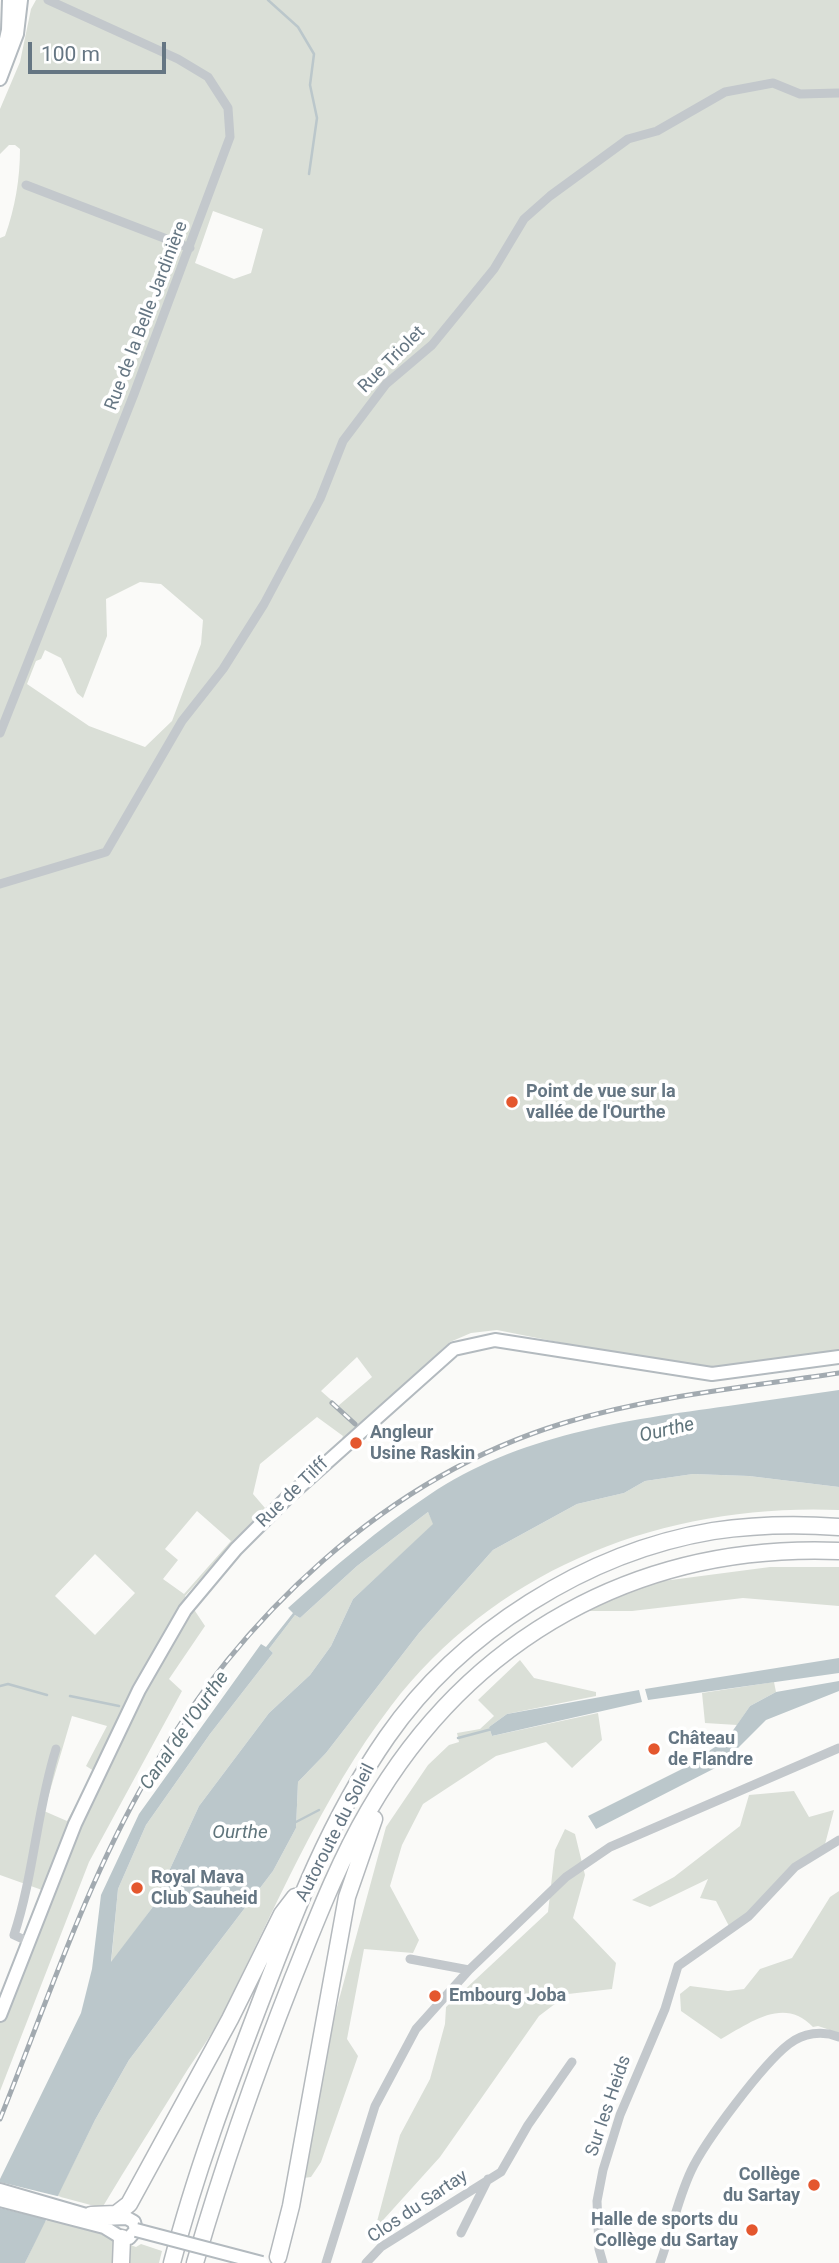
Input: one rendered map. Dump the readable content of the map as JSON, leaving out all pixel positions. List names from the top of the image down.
{
  "streets": {
    "highway": ["Autoroute du Soleil"],
    "main road": ["Rue de Tilff"],
    "street": [
      "Rue de la Belle Jardinière",
      "Rue Triolet",
      "Sur les Heids",
      "Clos du Sartay"
    ]
  },
  "water": ["Ourthe", "Canal de l'Ourthe"],
  "places": [
    "Point de vue sur la vallée de l'Ourthe",
    "Angleur Usine Raskin",
    "Château de Flandre",
    "Royal Mava Club Sauheid",
    "Embourg Joba",
    "Collège du Sartay",
    "Halle de sports du Collège du Sartay"
  ],
  "scale_bar": "100 m"
}
